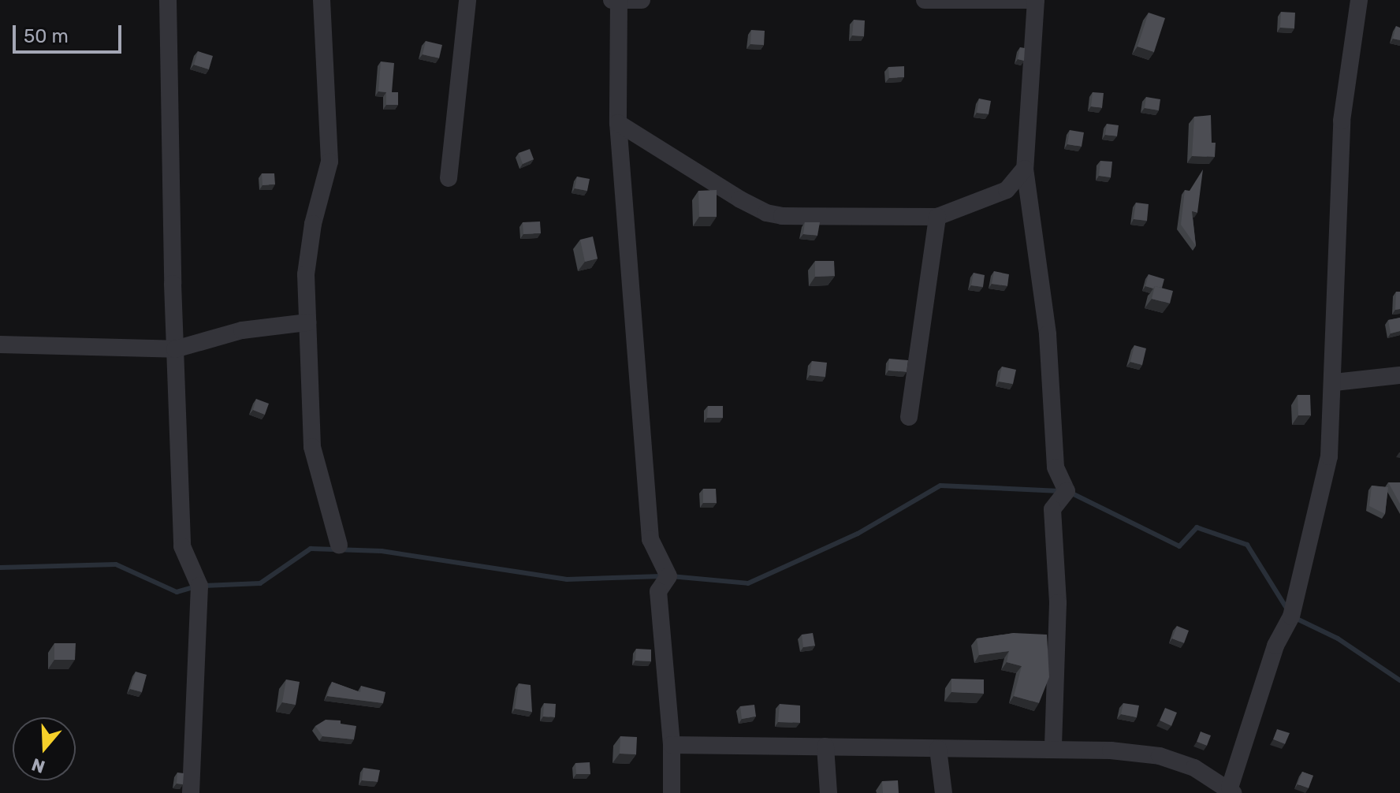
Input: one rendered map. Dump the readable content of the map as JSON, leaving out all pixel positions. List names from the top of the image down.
{
  "scale_bar": "50 m",
  "north": "bottom"
}
